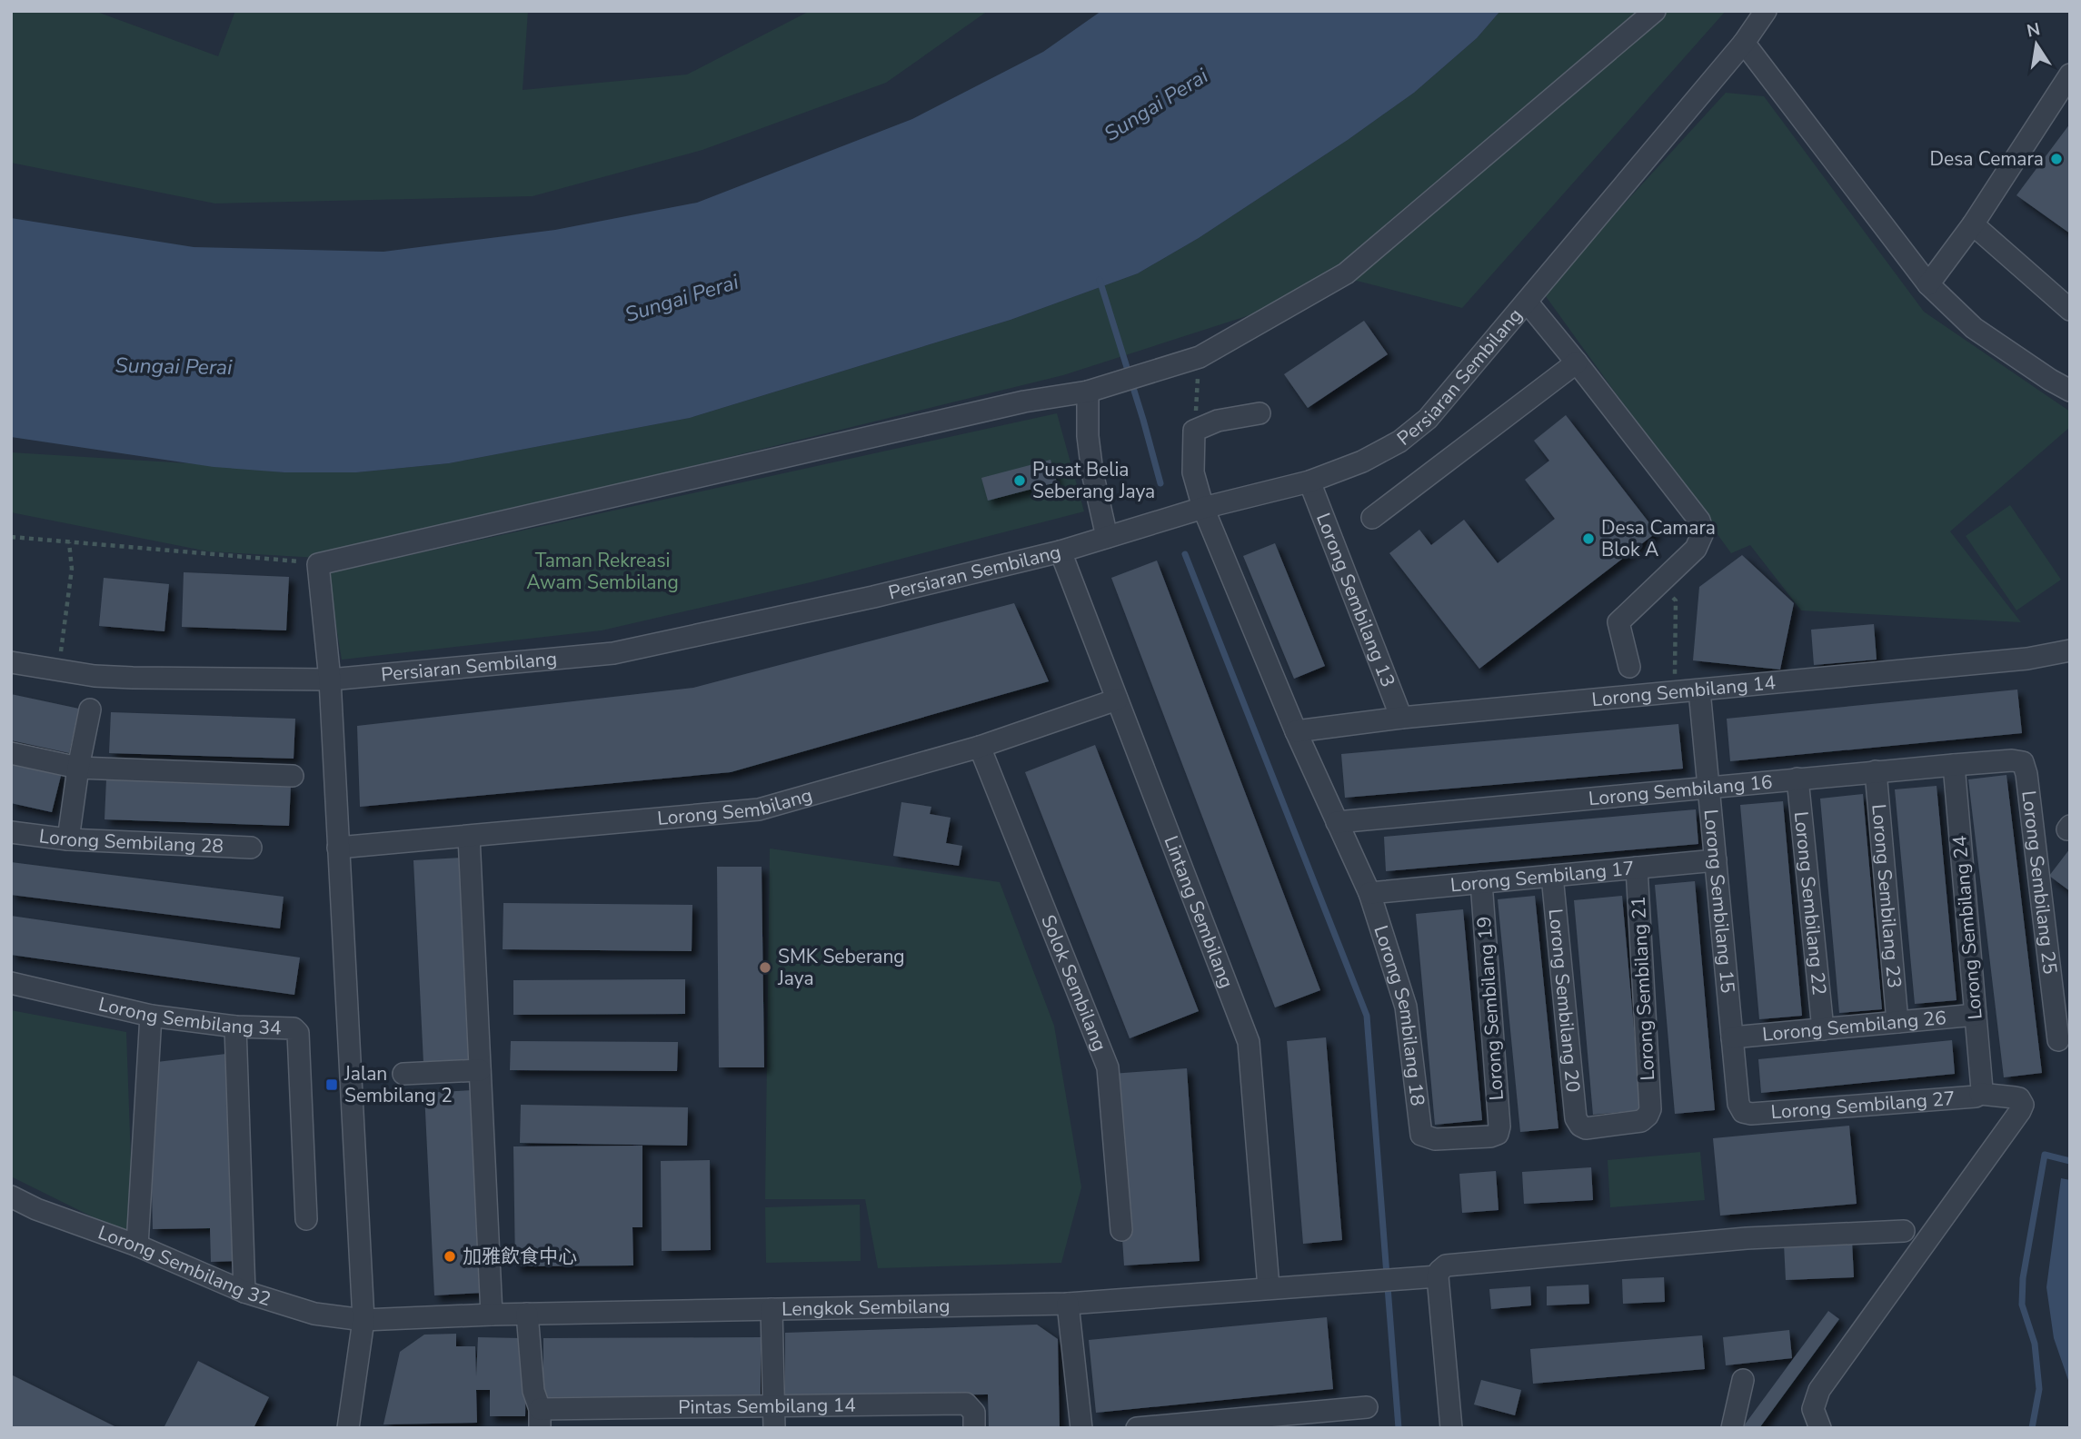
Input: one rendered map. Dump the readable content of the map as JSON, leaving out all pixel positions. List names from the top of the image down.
{
  "streets": {
    "street": [
      "Persiaran Sembilang",
      "Lorong Sembilang 13",
      "Lorong Sembilang 14",
      "Lorong Sembilang 16",
      "Lorong Sembilang",
      "Lorong Sembilang 28",
      "Lorong Sembilang 17",
      "Lorong Sembilang 25",
      "Lorong Sembilang 23",
      "Lorong Sembilang 15",
      "Lorong Sembilang 22",
      "Lintang Sembilang",
      "Lorong Sembilang 24",
      "Solok Sembilang",
      "Lorong Sembilang 21",
      "Lorong Sembilang 20",
      "Lorong Sembilang 19",
      "Lorong Sembilang 34",
      "Lorong Sembilang 18",
      "Lorong Sembilang 26",
      "Lorong Sembilang 27",
      "Lorong Sembilang 32",
      "Lengkok Sembilang",
      "Pintas Sembilang 14"
    ]
  },
  "crossings": [
    ["Persiaran Sembilang", "Lorong Sembilang 13"],
    ["Persiaran Sembilang", "Lintang Sembilang"],
    ["Lorong Sembilang 13", "Lorong Sembilang 14"],
    ["Lorong Sembilang 14", "Lorong Sembilang 15"],
    ["Lorong Sembilang 16", "Lorong Sembilang 25"],
    ["Lorong Sembilang 16", "Lorong Sembilang 23"],
    ["Lorong Sembilang 16", "Lorong Sembilang 15"],
    ["Lorong Sembilang 16", "Lorong Sembilang 22"],
    ["Lorong Sembilang 16", "Lorong Sembilang 24"],
    ["Lorong Sembilang", "Lintang Sembilang"],
    ["Lorong Sembilang", "Solok Sembilang"],
    ["Lorong Sembilang 17", "Lorong Sembilang 15"],
    ["Lorong Sembilang 17", "Lorong Sembilang 21"],
    ["Lorong Sembilang 17", "Lorong Sembilang 20"],
    ["Lorong Sembilang 17", "Lorong Sembilang 19"],
    ["Lorong Sembilang 17", "Lorong Sembilang 18"],
    ["Lorong Sembilang 23", "Lorong Sembilang 26"],
    ["Lorong Sembilang 15", "Lorong Sembilang 26"],
    ["Lorong Sembilang 15", "Lorong Sembilang 27"],
    ["Lorong Sembilang 22", "Lorong Sembilang 26"],
    ["Lintang Sembilang", "Lengkok Sembilang"],
    ["Lorong Sembilang 24", "Lorong Sembilang 26"],
    ["Lorong Sembilang 24", "Lorong Sembilang 27"],
    ["Lorong Sembilang 21", "Lorong Sembilang 20"],
    ["Lorong Sembilang 19", "Lorong Sembilang 18"],
    ["Lorong Sembilang 32", "Lengkok Sembilang"]
  ],
  "water": ["Sungai Perai"],
  "parks": ["Taman Rekreasi Awam Sembilang"],
  "places": {
    "other": [
      "Desa Cemara",
      "Pusat Belia Seberang Jaya",
      "Desa Camara Blok A",
      "SMK Seberang Jaya",
      "加雅飲食中心"
    ],
    "transit": ["Jalan Sembilang 2"]
  },
  "north": "top"
}
